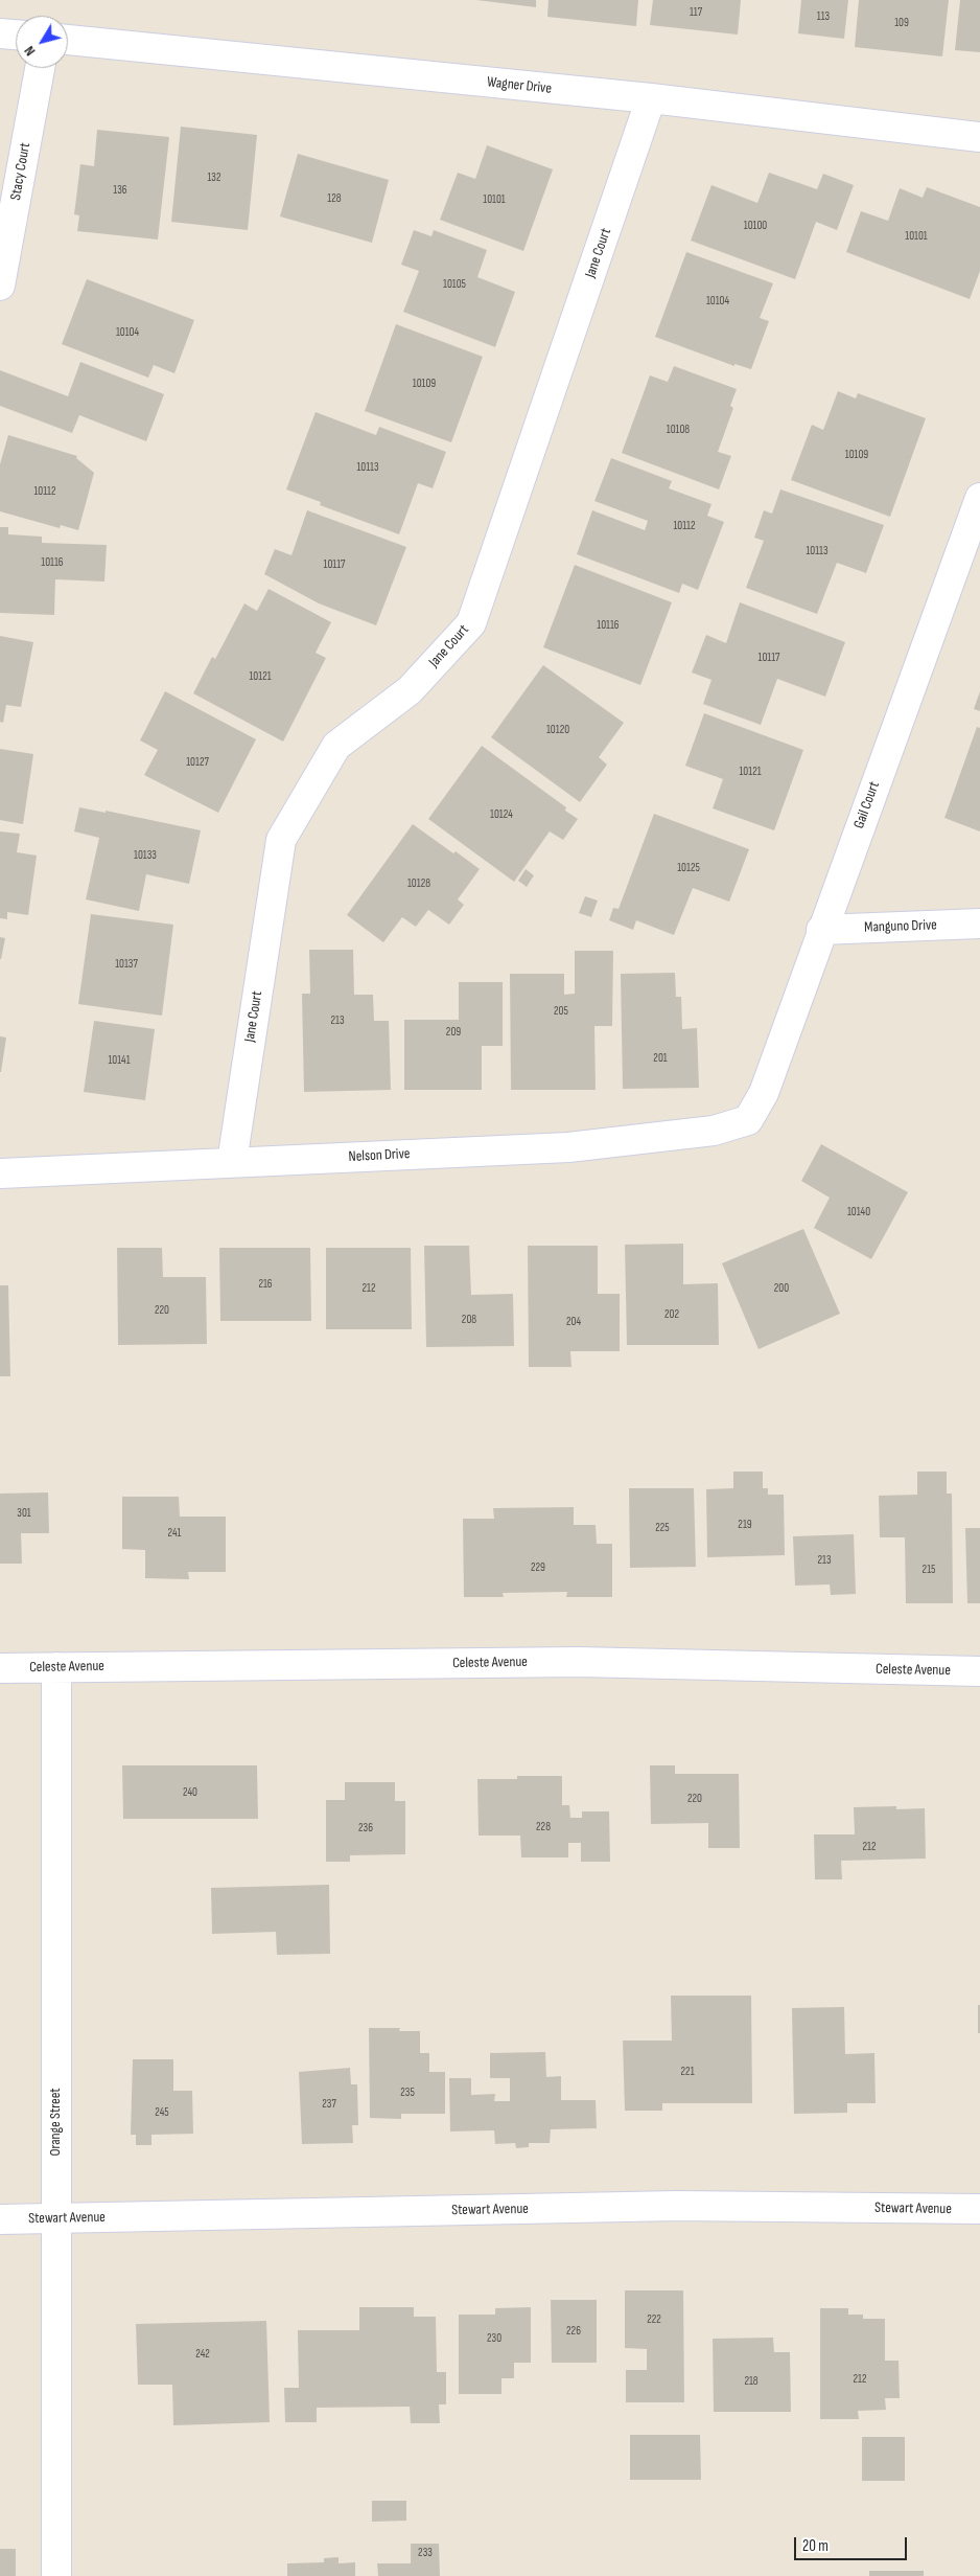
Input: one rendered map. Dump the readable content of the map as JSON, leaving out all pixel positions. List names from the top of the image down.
{
  "streets": {
    "street": [
      "Wagner Drive",
      "Stacy Court",
      "Jane Court",
      "Gail Court",
      "Manguno Drive",
      "Nelson Drive",
      "Celeste Avenue",
      "Orange Street",
      "Stewart Avenue"
    ]
  },
  "crossings": [
    ["Wagner Drive", "Jane Court"],
    ["Jane Court", "Nelson Drive"],
    ["Gail Court", "Manguno Drive"],
    ["Gail Court", "Nelson Drive"],
    ["Celeste Avenue", "Orange Street"],
    ["Orange Street", "Stewart Avenue"]
  ],
  "house_numbers": [
    "117",
    "113",
    "109",
    "132",
    "136",
    "128",
    "10101",
    "10100",
    "10101",
    "10105",
    "10104",
    "10104",
    "10109",
    "10108",
    "10109",
    "10113",
    "10112",
    "10112",
    "10113",
    "10116",
    "10117",
    "10116",
    "10117",
    "10121",
    "10120",
    "10127",
    "10121",
    "10124",
    "10133",
    "10125",
    "10128",
    "10137",
    "205",
    "213",
    "209",
    "201",
    "10141",
    "10140",
    "216",
    "212",
    "200",
    "220",
    "202",
    "208",
    "204",
    "301",
    "219",
    "225",
    "241",
    "213",
    "229",
    "215",
    "240",
    "220",
    "228",
    "236",
    "212",
    "221",
    "235",
    "237",
    "245",
    "222",
    "226",
    "230",
    "242",
    "212",
    "218",
    "233"
  ],
  "scale_bar": "20 m",
  "north": "bottom left"
}
